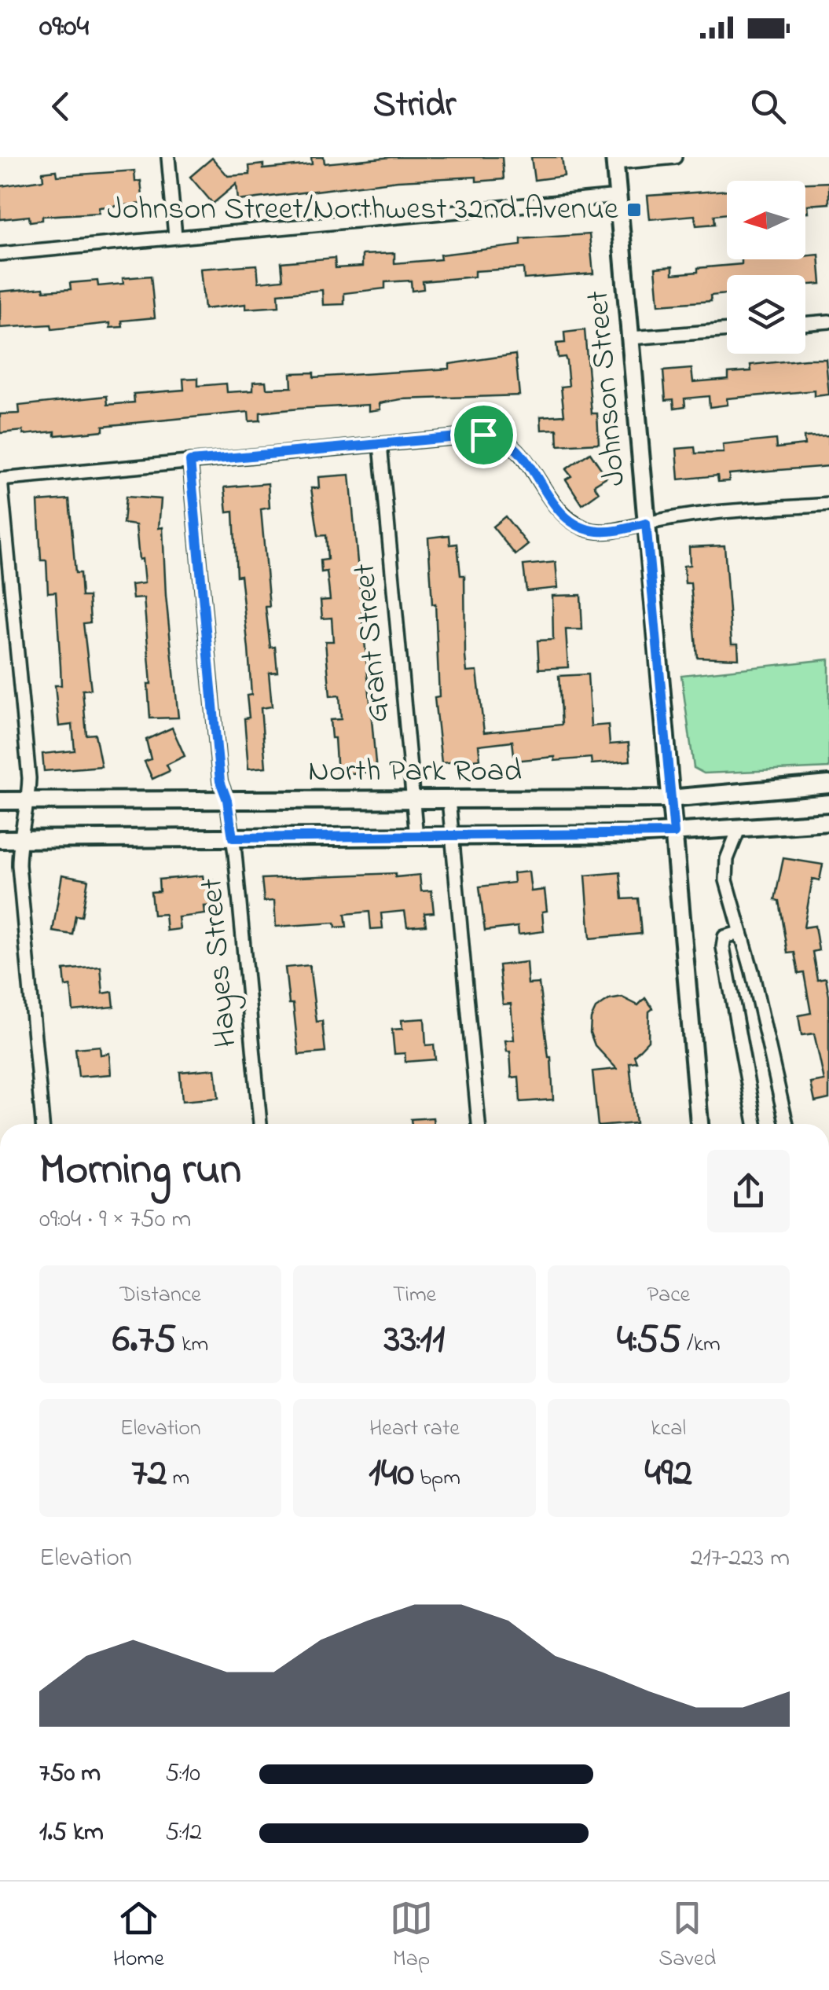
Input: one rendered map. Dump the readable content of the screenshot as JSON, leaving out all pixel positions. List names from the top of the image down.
{
  "streets": {
    "street": [
      "Johnson Street",
      "Grant Street",
      "North Park Road",
      "Hayes Street"
    ]
  },
  "crossings": [
    ["Johnson Street", "North Park Road"],
    ["Grant Street", "North Park Road"],
    ["North Park Road", "Hayes Street"]
  ],
  "places": {
    "transit": ["Johnson Street/Northwest 32nd Avenue"]
  },
  "north": "left",
  "page": {
    "status": "09:04",
    "header": "Stridr",
    "heading": ["Morning run", "09:04 · 9 × 750 m"],
    "stats": [
      ["Distance", "6.75 km"],
      ["Time", "33:11"],
      ["Pace", "4:55 /km"],
      ["Elevation", "72 m"],
      ["Heart rate", "140 bpm"],
      ["kcal", "492"]
    ],
    "chart": ["Elevation", "217–223 m"],
    "list": [
      {
        "name": "750 m",
        "note": "5:10"
      },
      {
        "name": "1.5 km",
        "note": "5:12"
      }
    ],
    "tabs": ["Home", "Map", "Saved"]
  }
}
